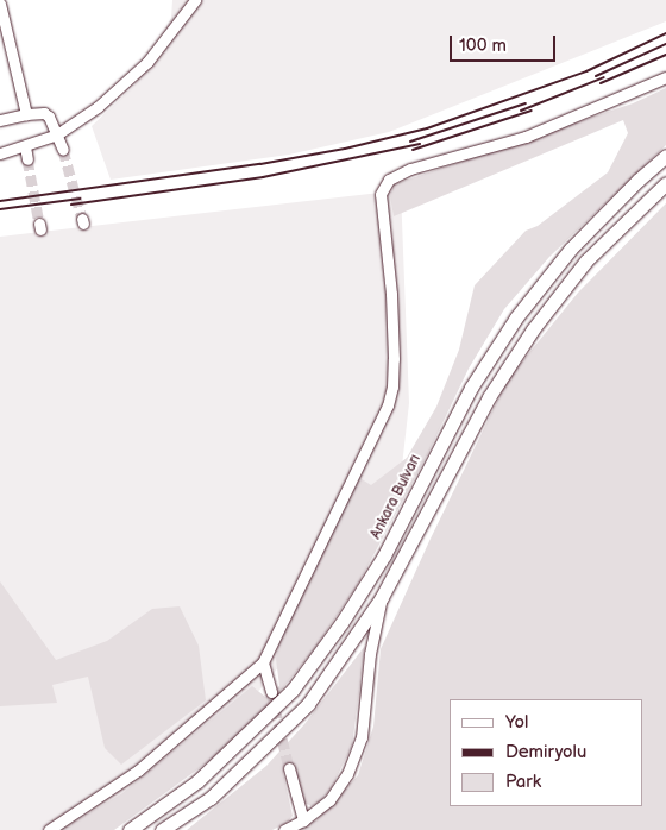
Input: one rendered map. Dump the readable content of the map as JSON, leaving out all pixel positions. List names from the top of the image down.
{
  "streets": {
    "main road": ["Ankara Bulvarı"]
  },
  "legend": ["Yol", "Demiryolu", "Park"],
  "scale_bar": "100 m"
}
